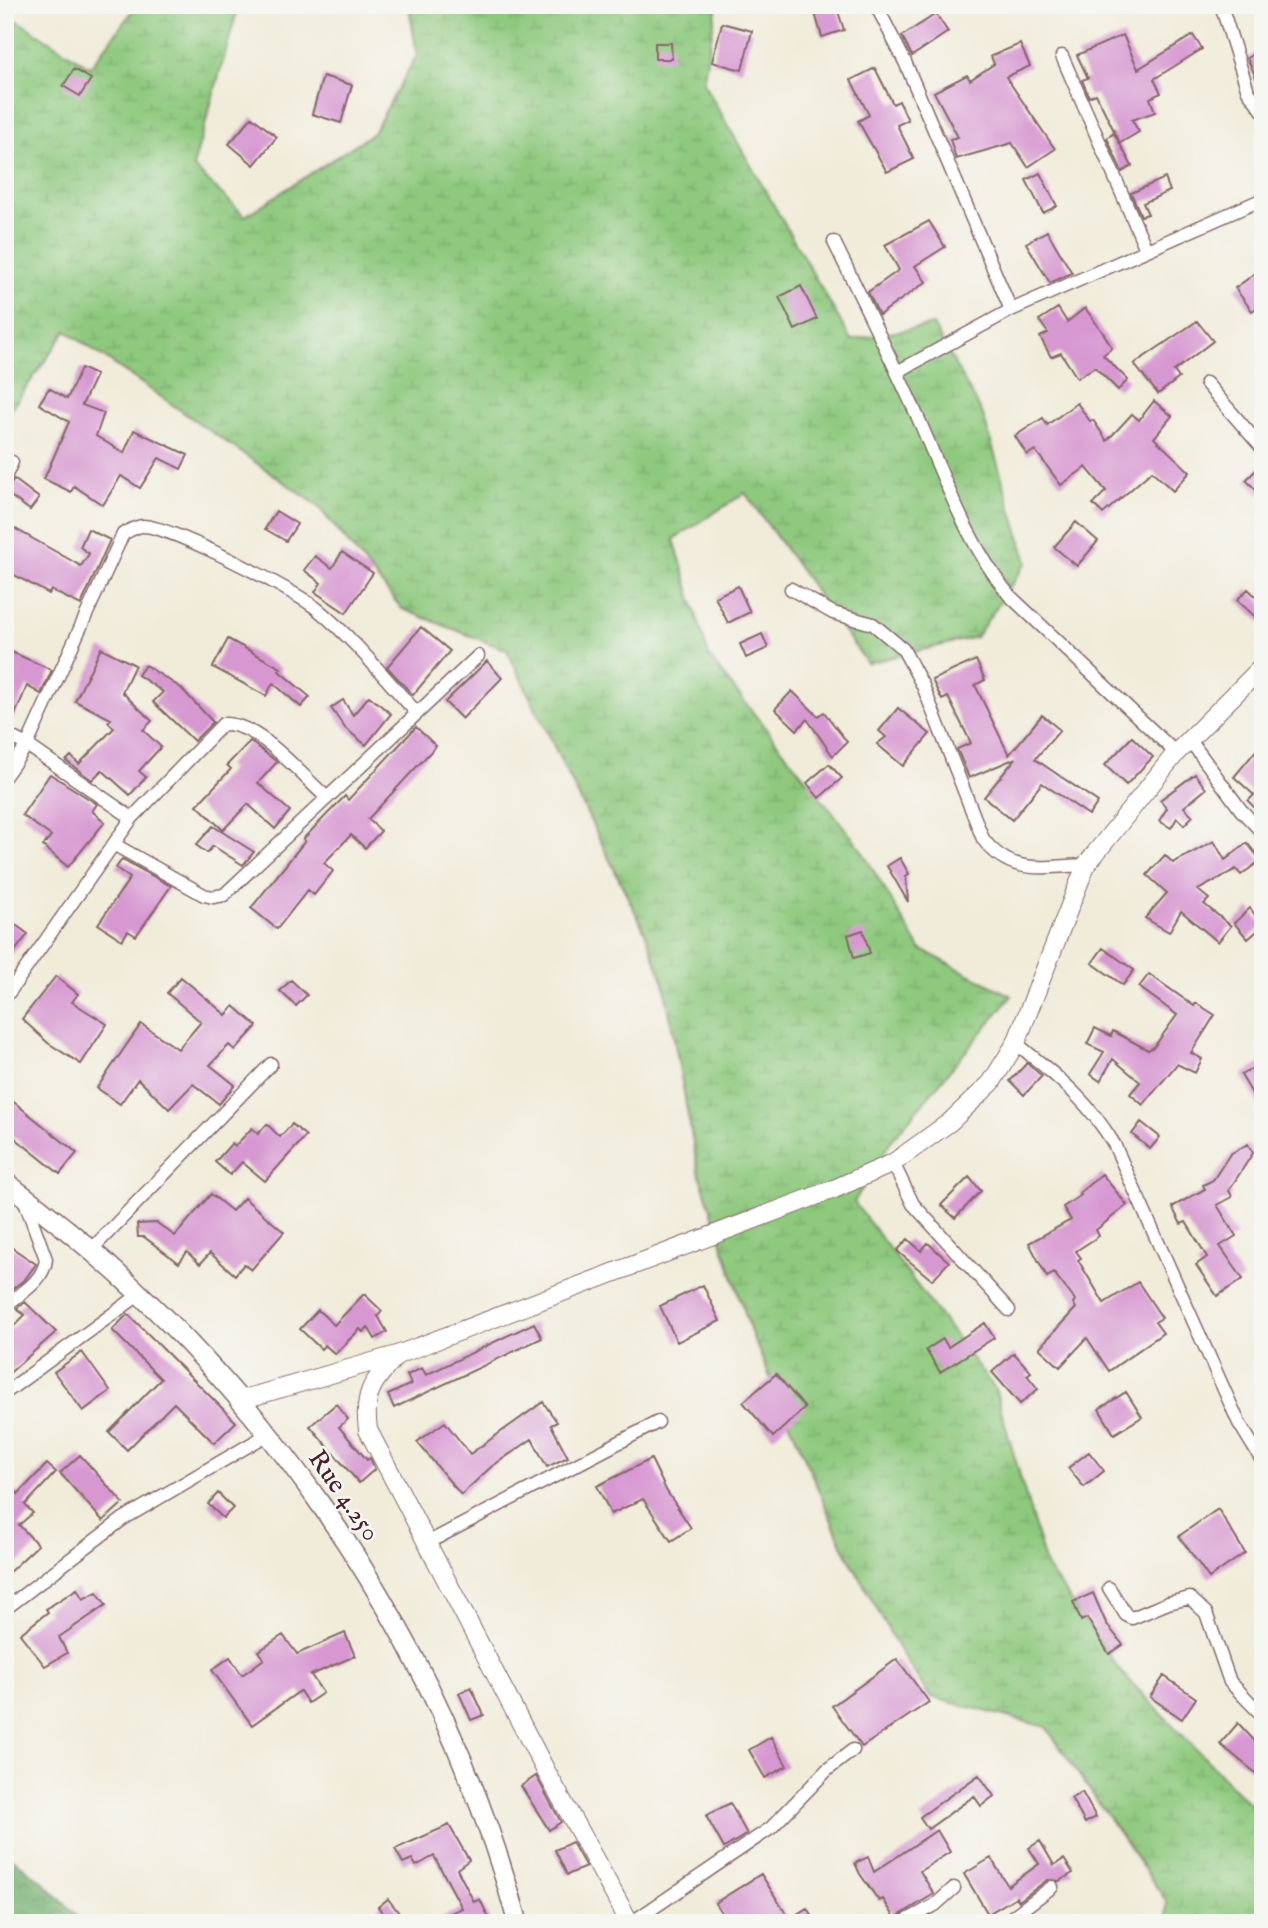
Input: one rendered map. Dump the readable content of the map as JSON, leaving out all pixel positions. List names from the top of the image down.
{
  "streets": {
    "main road": ["Rue 4.250"]
  }
}
